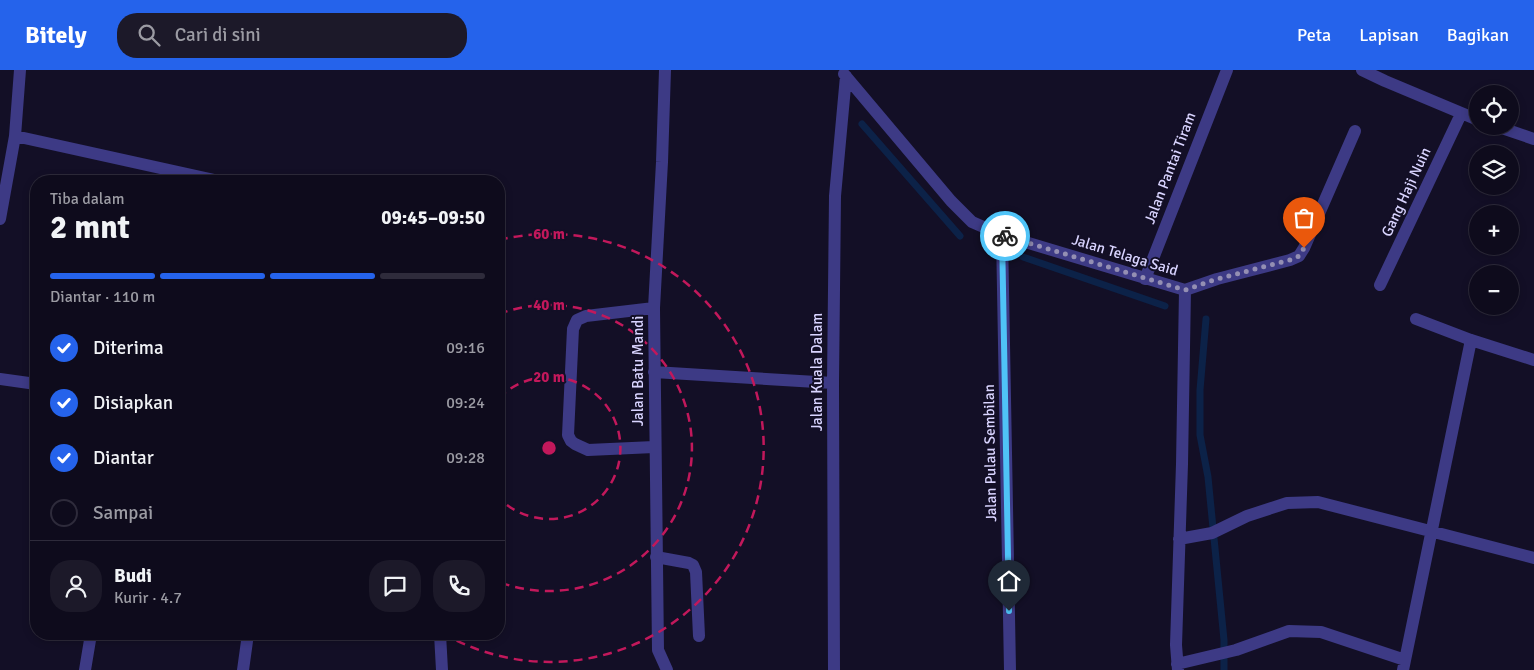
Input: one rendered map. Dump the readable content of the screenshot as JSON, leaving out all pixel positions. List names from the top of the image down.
{
  "streets": {
    "street": [
      "Jalan Pantai Tiram",
      "Gang Haji Nuin",
      "Jalan Telaga Said",
      "Jalan Batu Mandi",
      "Jalan Kuala Dalam",
      "Jalan Pulau Sembilan"
    ]
  },
  "crossings": [
    ["Jalan Pantai Tiram", "Jalan Telaga Said"],
    ["Jalan Telaga Said", "Jalan Kuala Dalam"],
    ["Jalan Telaga Said", "Jalan Pulau Sembilan"]
  ],
  "page": {
    "header": "Bitely",
    "search": "Cari di sini",
    "nav": ["Peta", "Lapisan", "Bagikan"],
    "map_buttons": ["+", "−"],
    "heading": ["2 mnt", "Tiba dalam", "09:45–09:50"],
    "panel": ["Budi", "Kurir · 4.7"],
    "bar": "Diantar · 110 m",
    "list": [
      ["Diterima", "09:16"],
      ["Disiapkan", "09:24"],
      ["Diantar", "09:28"],
      "Sampai"
    ]
  },
  "rings": ["60 m", "40 m", "20 m"]
}
